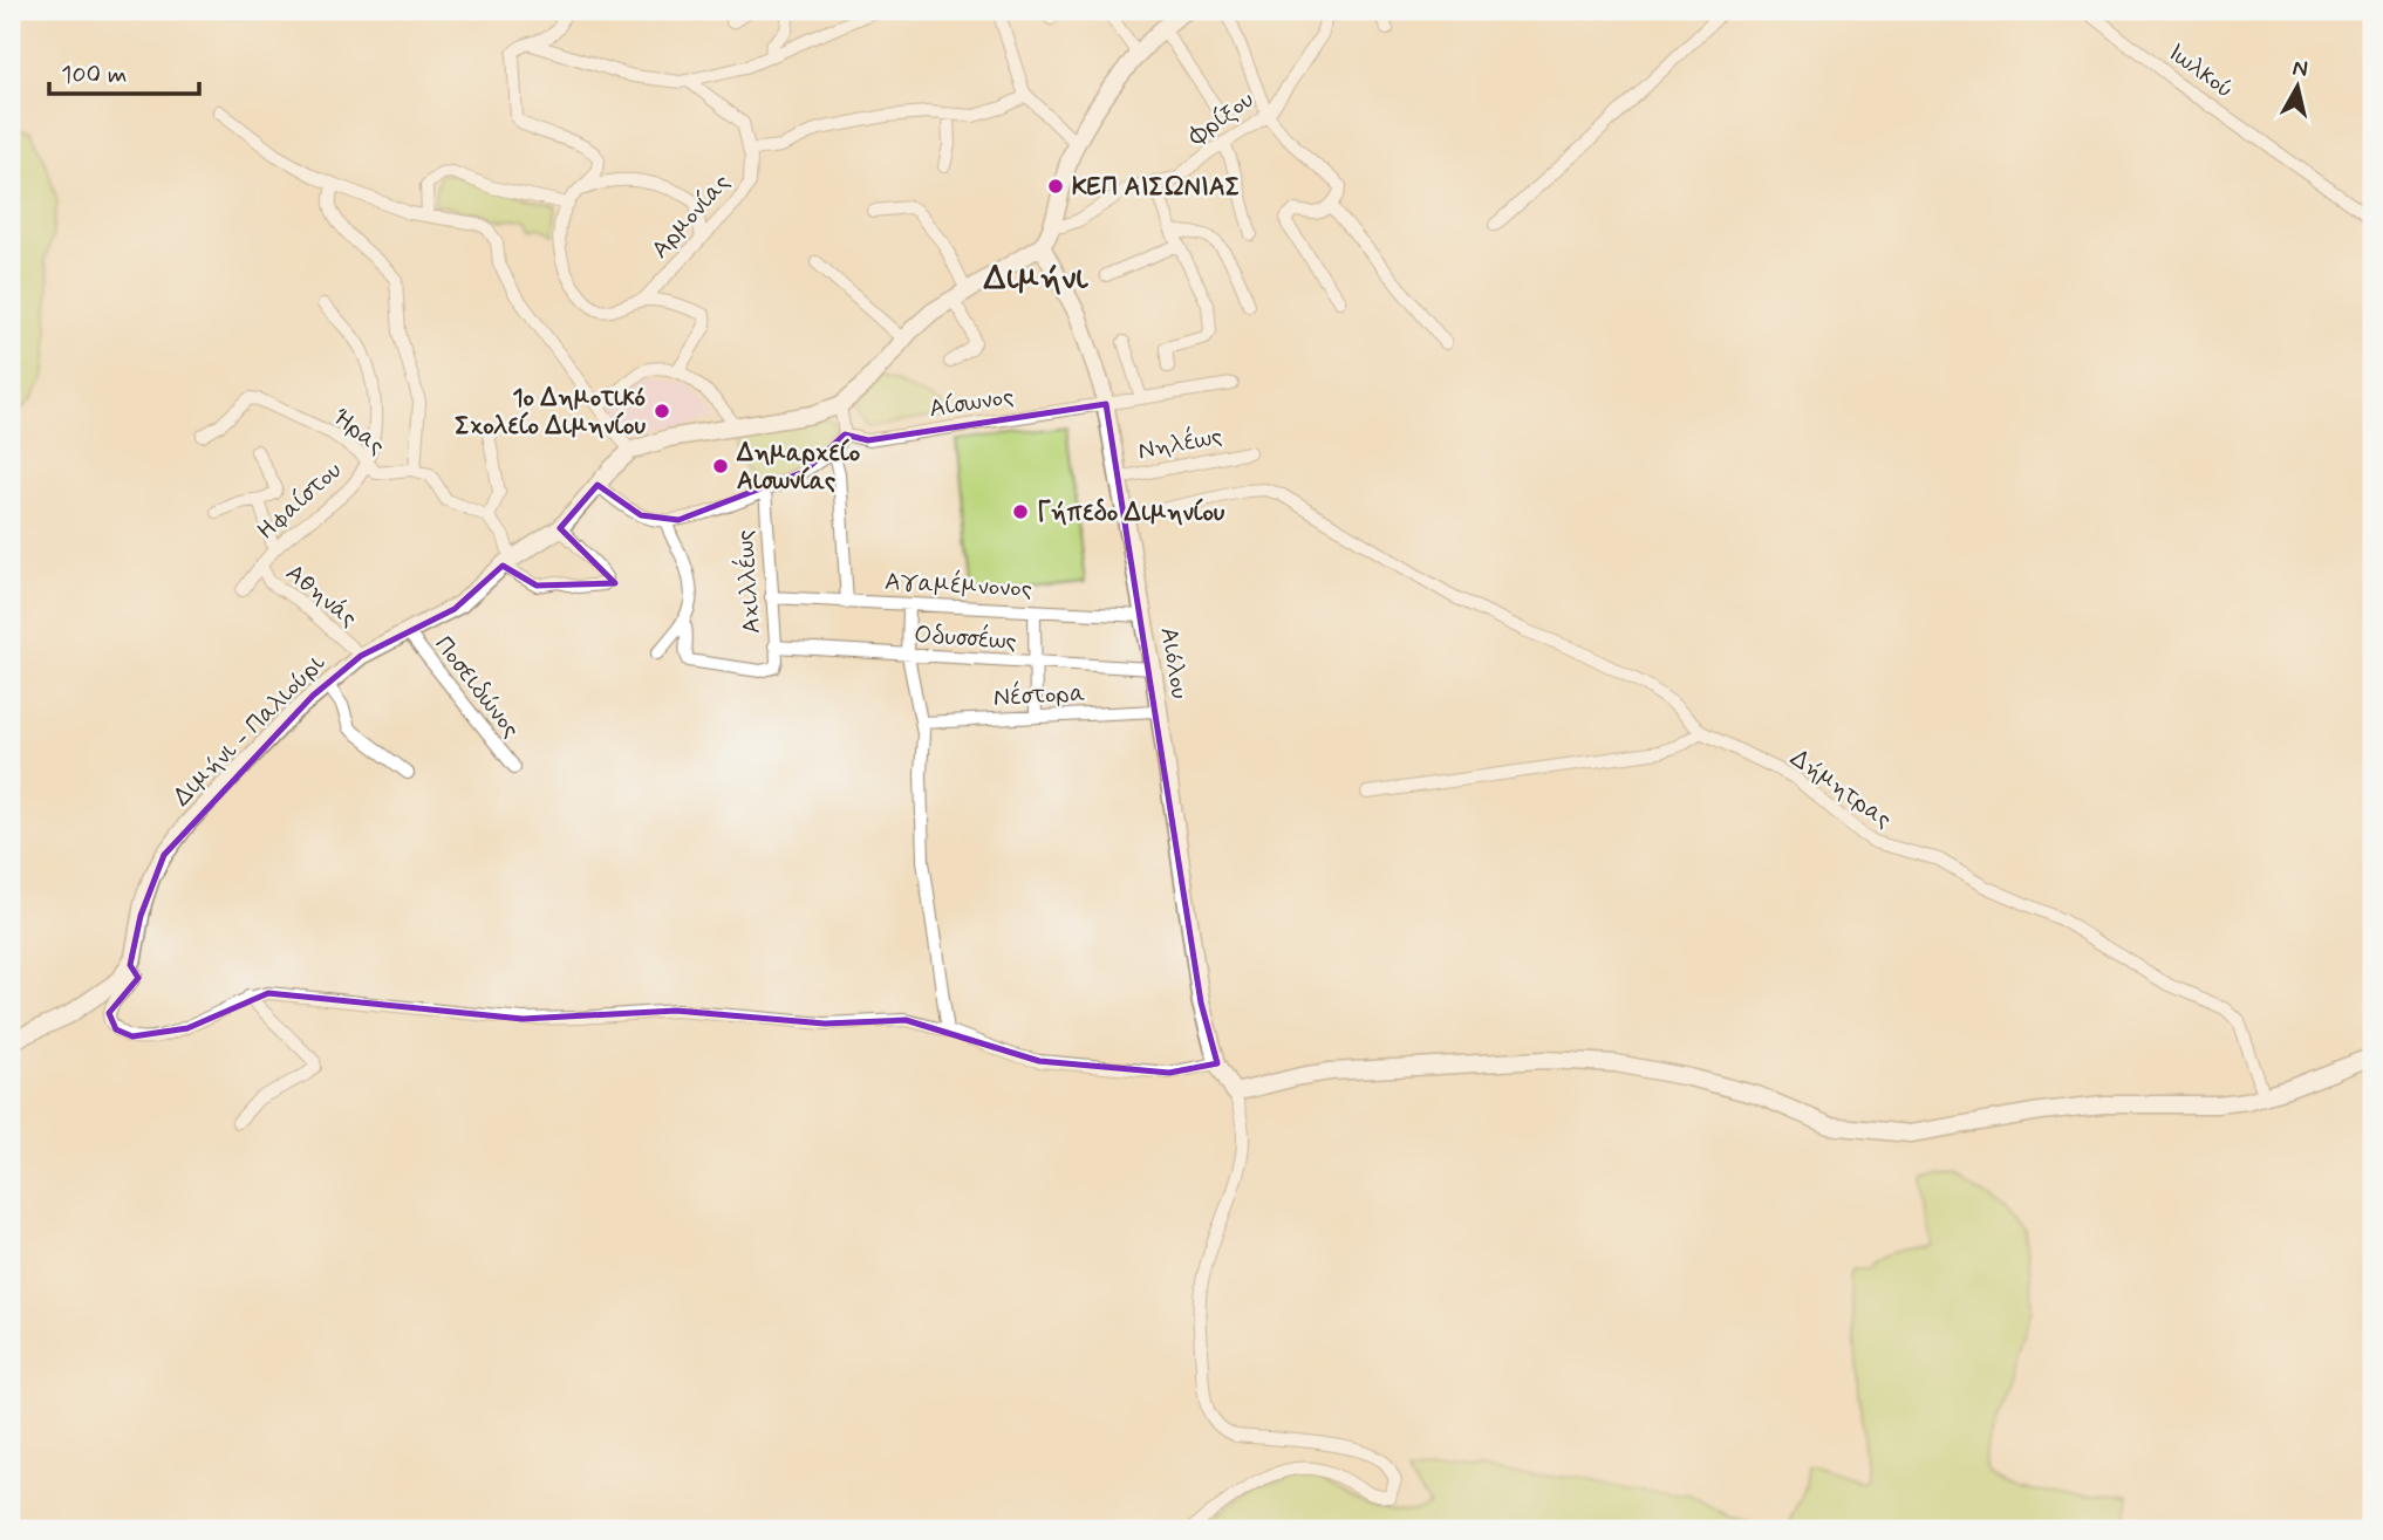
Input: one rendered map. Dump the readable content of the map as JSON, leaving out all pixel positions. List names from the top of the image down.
{
  "streets": {
    "street": [
      "Ιωλκού",
      "Φρίξου",
      "Αρμονίας",
      "Αίσωνος",
      "Ήρας",
      "Νηλέως",
      "Ηφαίστου",
      "Αχιλλέως",
      "Αγαμέμνονος",
      "Αθηνάς",
      "Οδυσσέως",
      "Αιόλου",
      "Ποσειδώνος",
      "Νέστορα",
      "Διμήνι - Παλιούρι",
      "Δήμητρας"
    ]
  },
  "crossings": [
    ["Αίσωνος", "Αιόλου"],
    ["Ήρας", "Ηφαίστου"],
    ["Νηλέως", "Αιόλου"],
    ["Ηφαίστου", "Αθηνάς"],
    ["Αχιλλέως", "Αγαμέμνονος"],
    ["Αχιλλέως", "Οδυσσέως"],
    ["Αγαμέμνονος", "Αιόλου"],
    ["Αθηνάς", "Διμήνι - Παλιούρι"],
    ["Οδυσσέως", "Αιόλου"],
    ["Αιόλου", "Νέστορα"],
    ["Αιόλου", "Διμήνι - Παλιούρι"],
    ["Αιόλου", "Δήμητρας"],
    ["Ποσειδώνος", "Διμήνι - Παλιούρι"]
  ],
  "districts": ["Διμήνι"],
  "places": [
    "ΚΕΠ ΑΙΣΩΝΙΑΣ",
    "1ο Δημοτικό Σχολείο Διμηνίου",
    "Δημαρχείο Αισωνίας",
    "Γήπεδο Διμηνίου"
  ],
  "scale_bar": "100 m",
  "north": "top"
}
